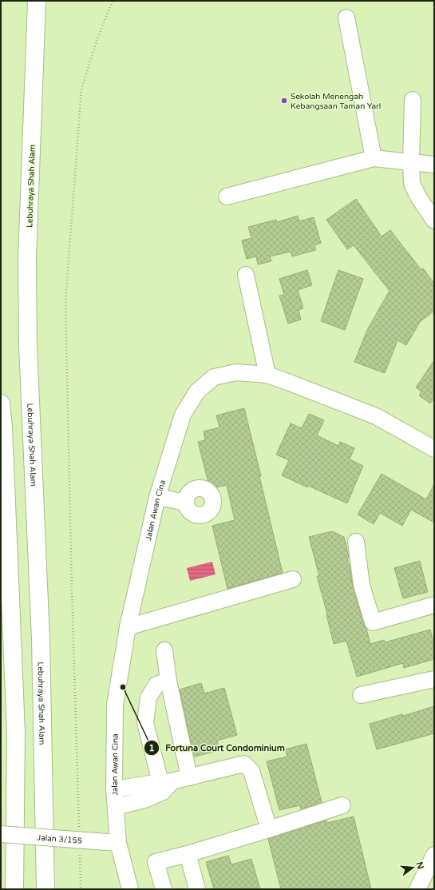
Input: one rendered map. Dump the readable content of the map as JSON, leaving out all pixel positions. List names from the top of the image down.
{
  "streets": {
    "highway": ["Lebuhraya Shah Alam"],
    "street": ["Jalan Awan Cina", "Jalan 3/155"]
  },
  "crossings": [
    ["Jalan Awan Cina", "Jalan 3/155"]
  ],
  "places": ["Sekolah Menengah Kebangsaan Taman Yarl", "Fortuna Court Condominium"],
  "north": "right"
}
